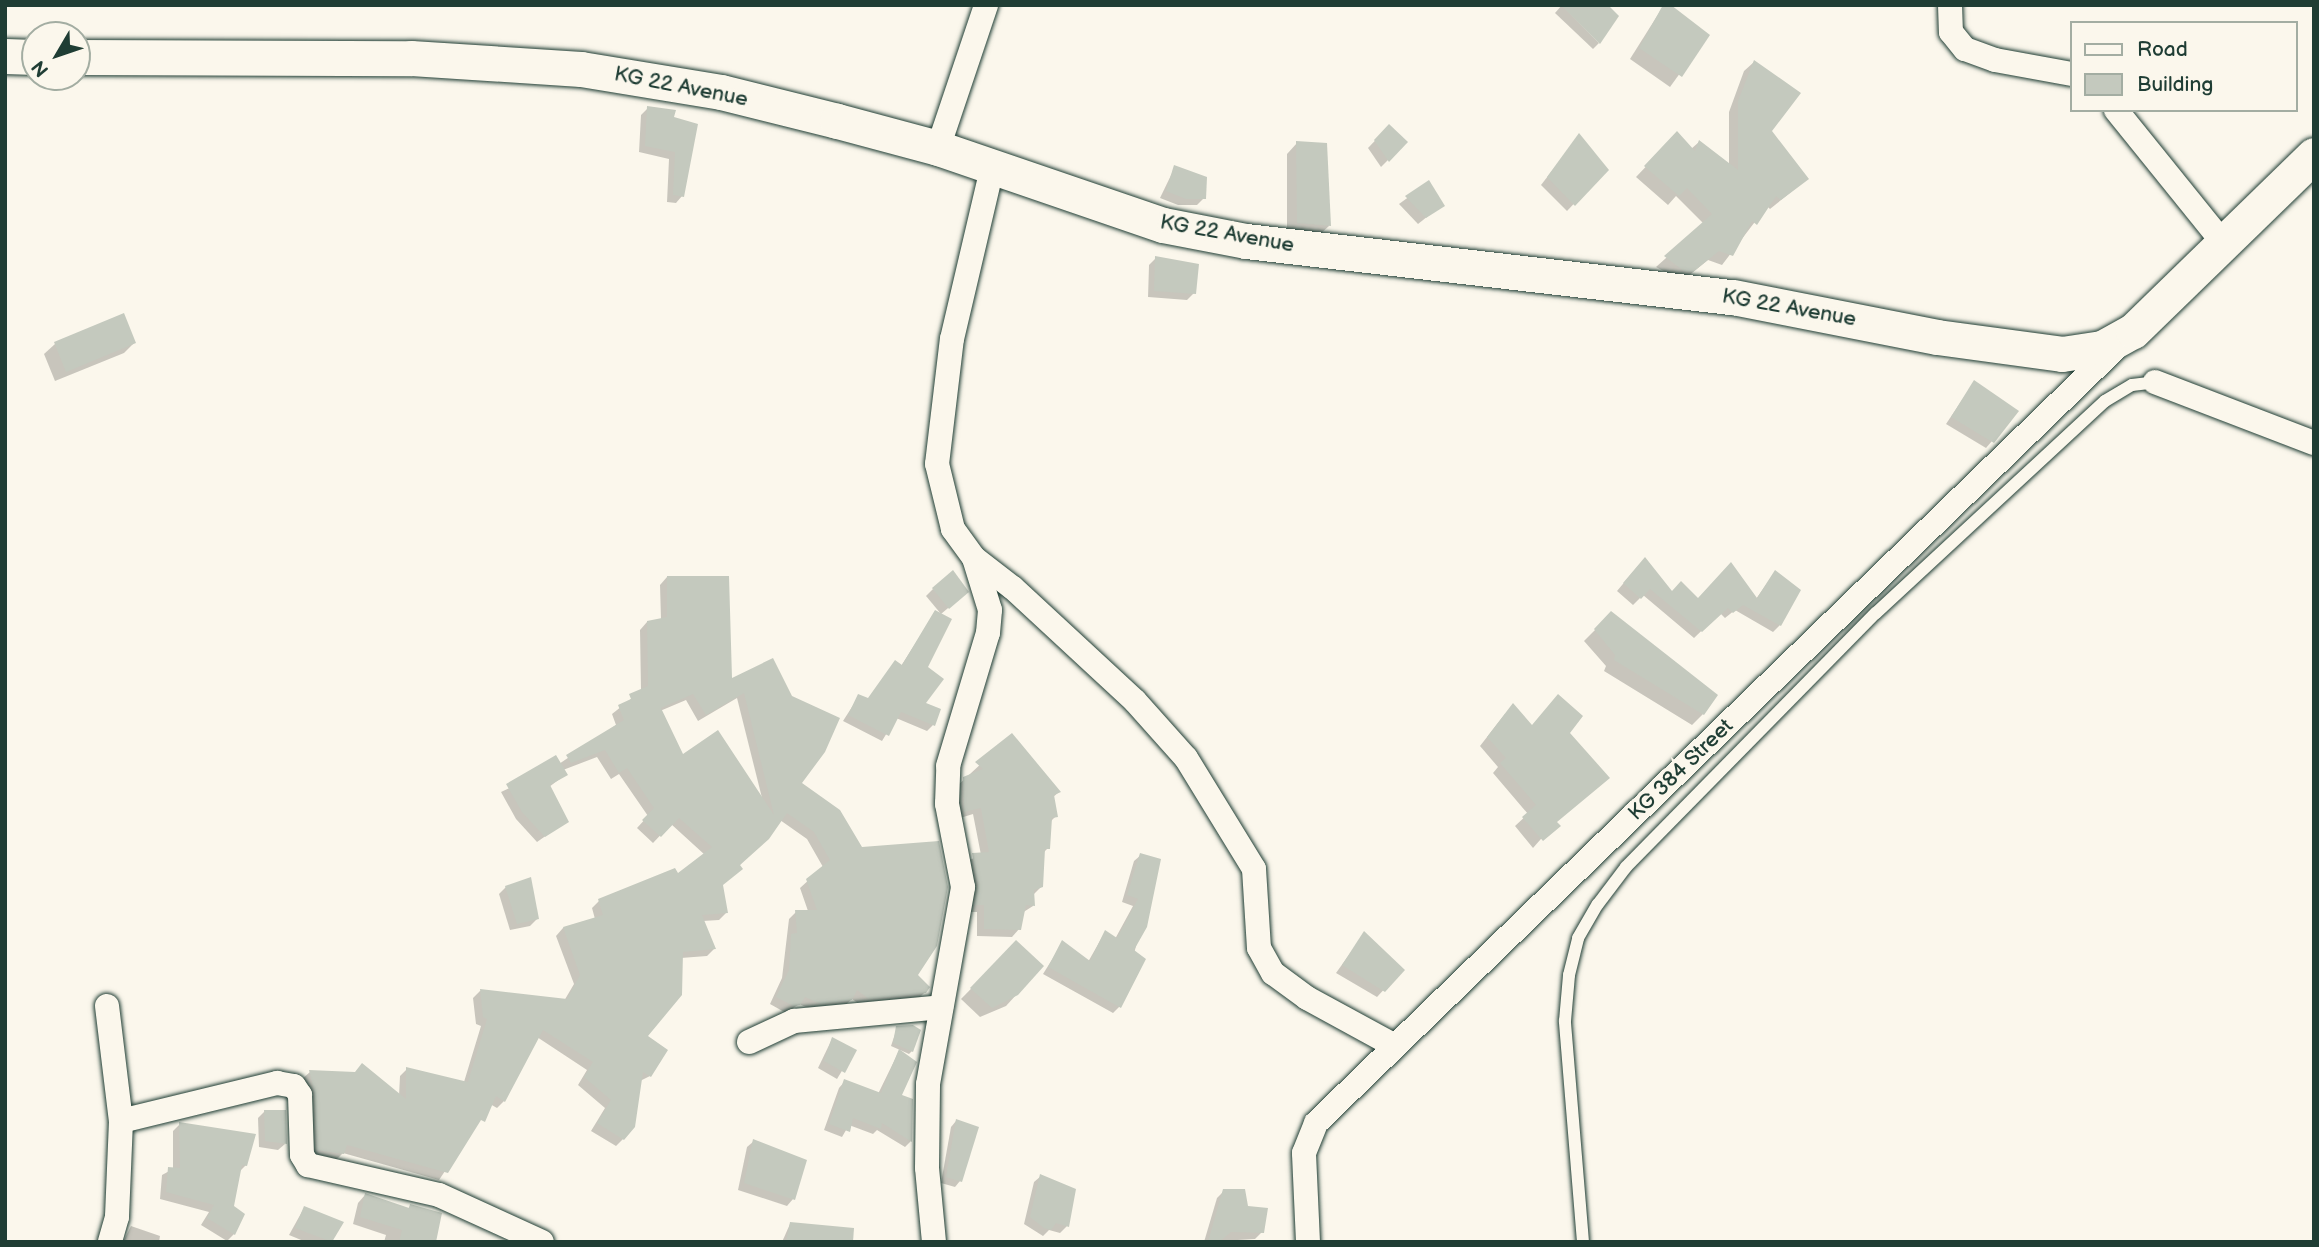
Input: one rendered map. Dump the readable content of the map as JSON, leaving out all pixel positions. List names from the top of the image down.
{
  "streets": {
    "street": ["KG 22 Avenue", "KG 384 Street"]
  },
  "crossings": [
    ["KG 22 Avenue", "KG 384 Street"]
  ],
  "legend": ["Road", "Building"],
  "north": "bottom left"
}
